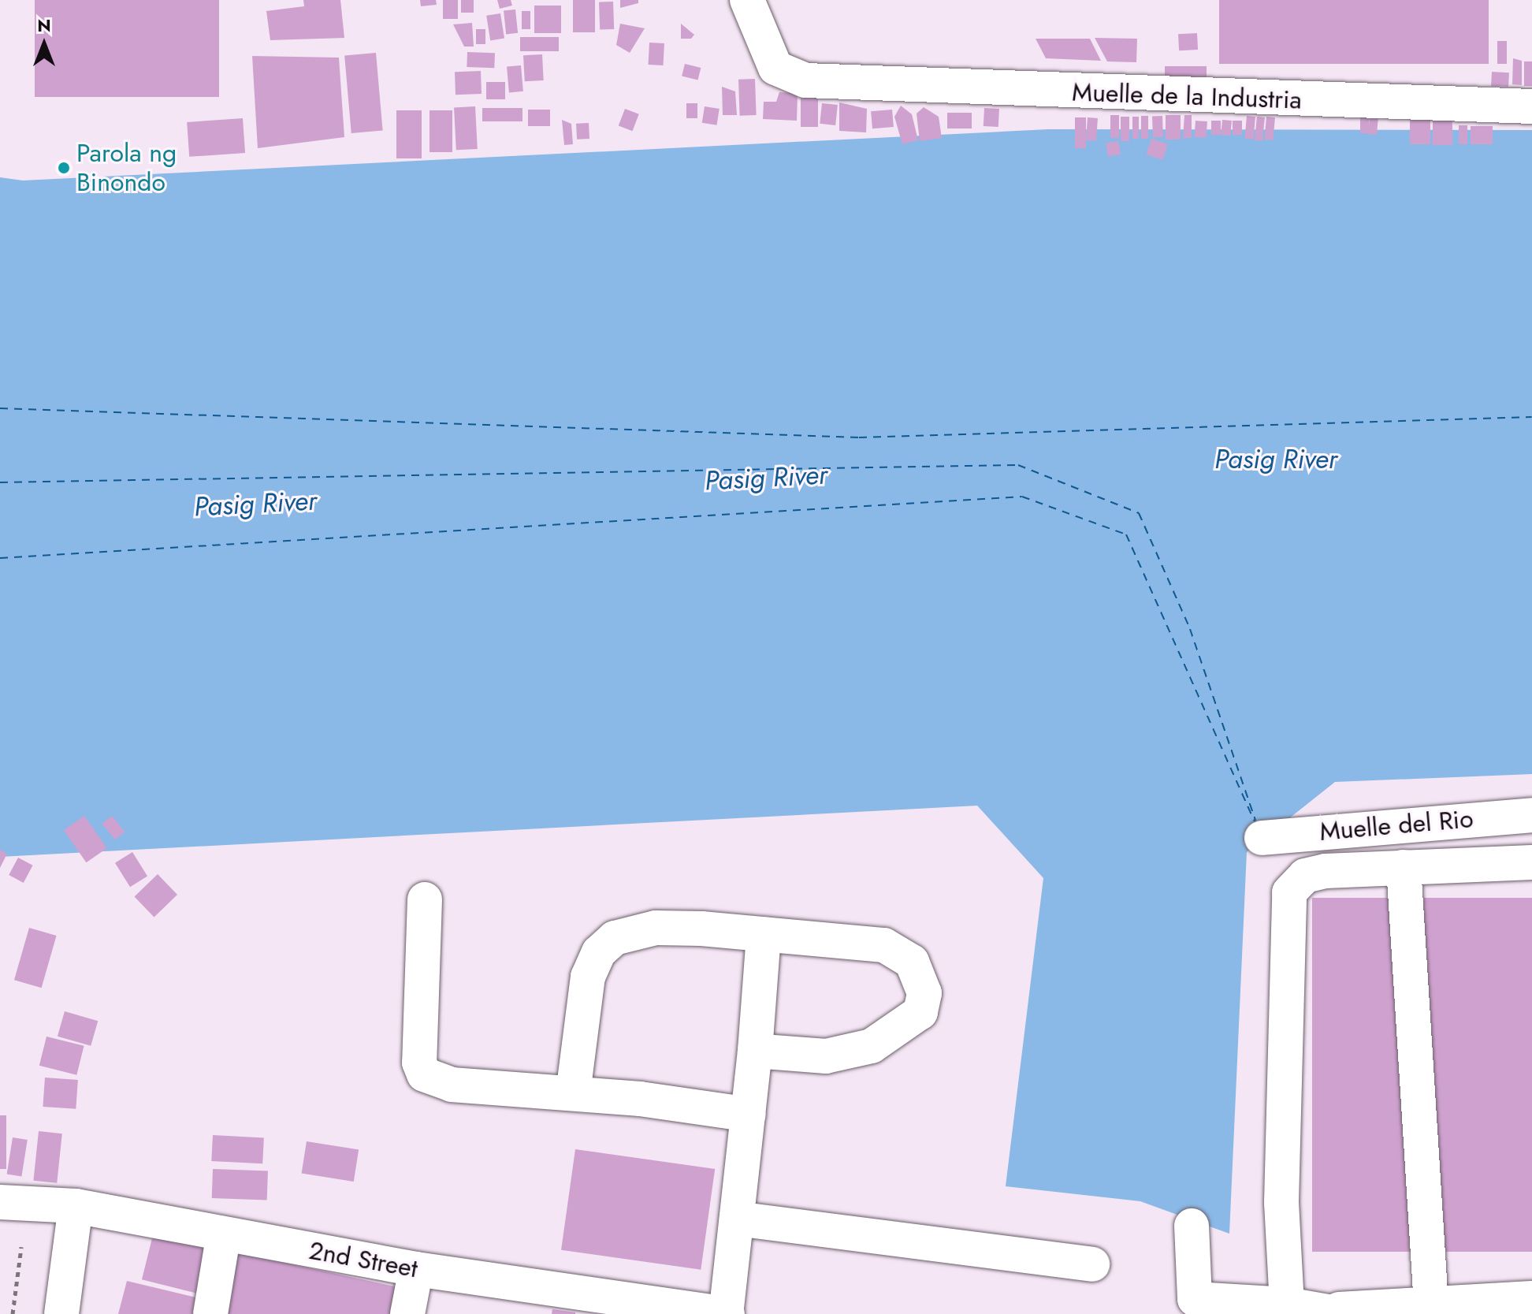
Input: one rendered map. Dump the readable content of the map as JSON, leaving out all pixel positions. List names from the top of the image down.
{
  "streets": {
    "street": ["Muelle de la Industria", "Muelle del Rio", "2nd Street"]
  },
  "water": ["Pasig River"],
  "places": ["Parola ng Binondo"],
  "north": "top"
}
